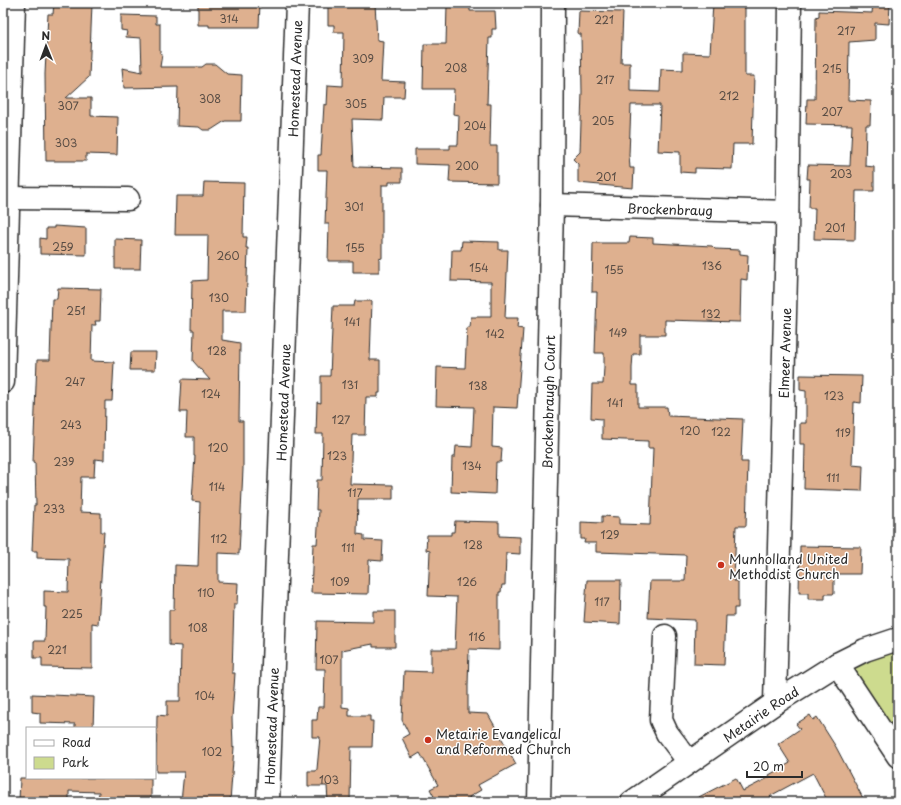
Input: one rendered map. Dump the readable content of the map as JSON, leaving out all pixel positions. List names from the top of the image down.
{
  "streets": {
    "street": [
      "Homestead Avenue",
      "Brockenbraug",
      "Elmeer Avenue",
      "Brockenbraugh Court",
      "Metairie Road"
    ]
  },
  "crossings": [
    ["Brockenbraug", "Elmeer Avenue"],
    ["Brockenbraug", "Brockenbraugh Court"],
    ["Elmeer Avenue", "Metairie Road"]
  ],
  "places": ["Munholland United Methodist Church", "Metairie Evangelical and Reformed Church"],
  "house_numbers": [
    "314",
    "221",
    "217",
    "309",
    "208",
    "215",
    "217",
    "212",
    "308",
    "305",
    "307",
    "207",
    "205",
    "204",
    "303",
    "200",
    "203",
    "201",
    "301",
    "201",
    "259",
    "155",
    "260",
    "136",
    "154",
    "155",
    "130",
    "251",
    "132",
    "141",
    "149",
    "142",
    "128",
    "247",
    "131",
    "138",
    "124",
    "123",
    "141",
    "127",
    "243",
    "120",
    "122",
    "119",
    "120",
    "123",
    "239",
    "134",
    "111",
    "114",
    "117",
    "233",
    "129",
    "112",
    "128",
    "111",
    "109",
    "126",
    "110",
    "117",
    "225",
    "108",
    "116",
    "221",
    "107",
    "104",
    "102",
    "103"
  ],
  "legend": ["Road", "Park"],
  "scale_bar": "20 m",
  "north": "top"
}
